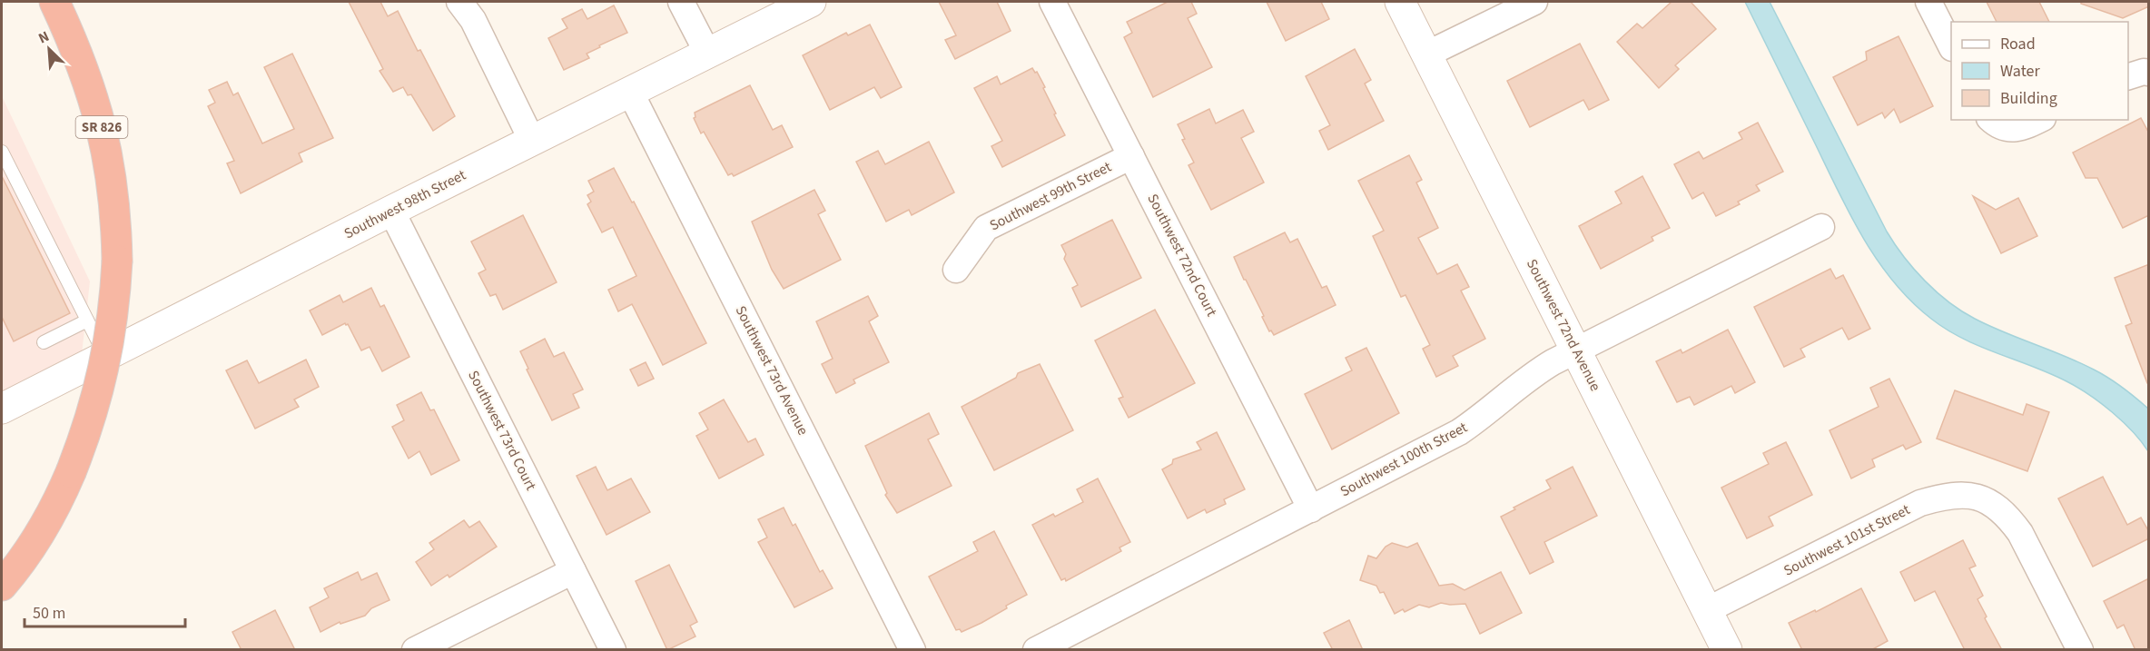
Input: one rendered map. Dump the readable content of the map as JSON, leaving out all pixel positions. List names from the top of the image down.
{
  "streets": {
    "highway": ["SR 826"],
    "street": [
      "Southwest 99th Street",
      "Southwest 98th Street",
      "Southwest 72nd Court",
      "Southwest 72nd Avenue",
      "Southwest 73rd Avenue",
      "Southwest 73rd Court",
      "Southwest 100th Street",
      "Southwest 101st Street"
    ]
  },
  "crossings": [
    ["Southwest 99th Street", "Southwest 72nd Court"],
    ["Southwest 98th Street", "Southwest 73rd Avenue"],
    ["Southwest 98th Street", "Southwest 73rd Court"],
    ["Southwest 72nd Court", "Southwest 100th Street"],
    ["Southwest 72nd Avenue", "Southwest 100th Street"],
    ["Southwest 72nd Avenue", "Southwest 101st Street"]
  ],
  "legend": ["Road", "Water", "Building"],
  "scale_bar": "50 m",
  "north": "top left"
}
